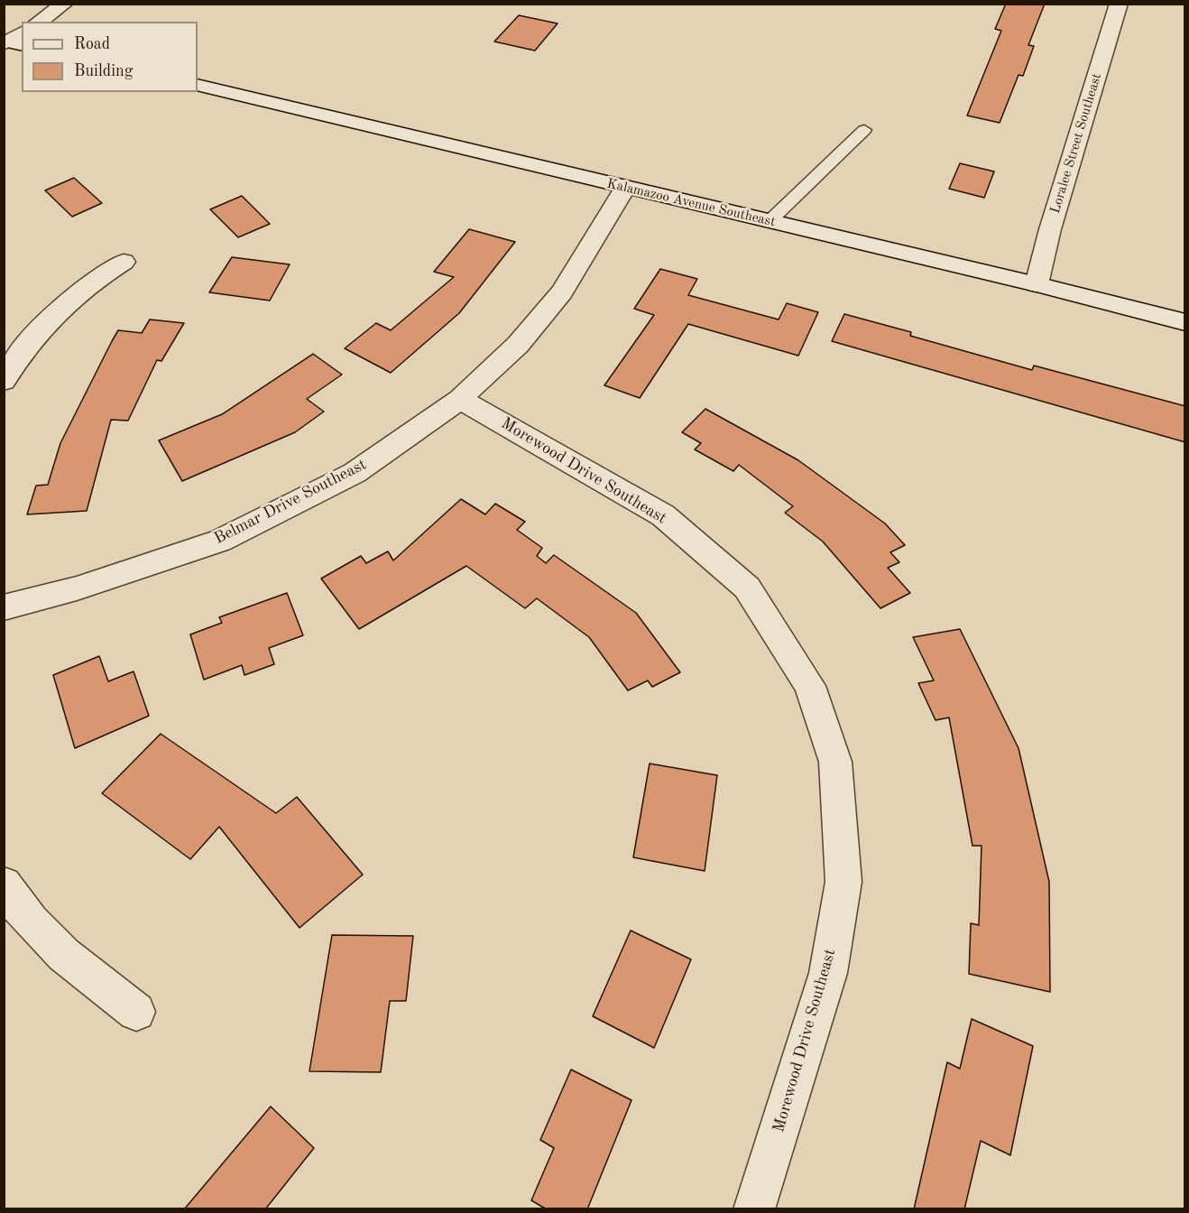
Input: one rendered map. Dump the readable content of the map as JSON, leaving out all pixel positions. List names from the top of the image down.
{
  "streets": {
    "street": [
      "Loralee Street Southeast",
      "Kalamazoo Avenue Southeast",
      "Morewood Drive Southeast",
      "Belmar Drive Southeast"
    ]
  },
  "crossings": [
    ["Loralee Street Southeast", "Kalamazoo Avenue Southeast"],
    ["Kalamazoo Avenue Southeast", "Belmar Drive Southeast"],
    ["Morewood Drive Southeast", "Belmar Drive Southeast"]
  ],
  "legend": ["Road", "Building"]
}
